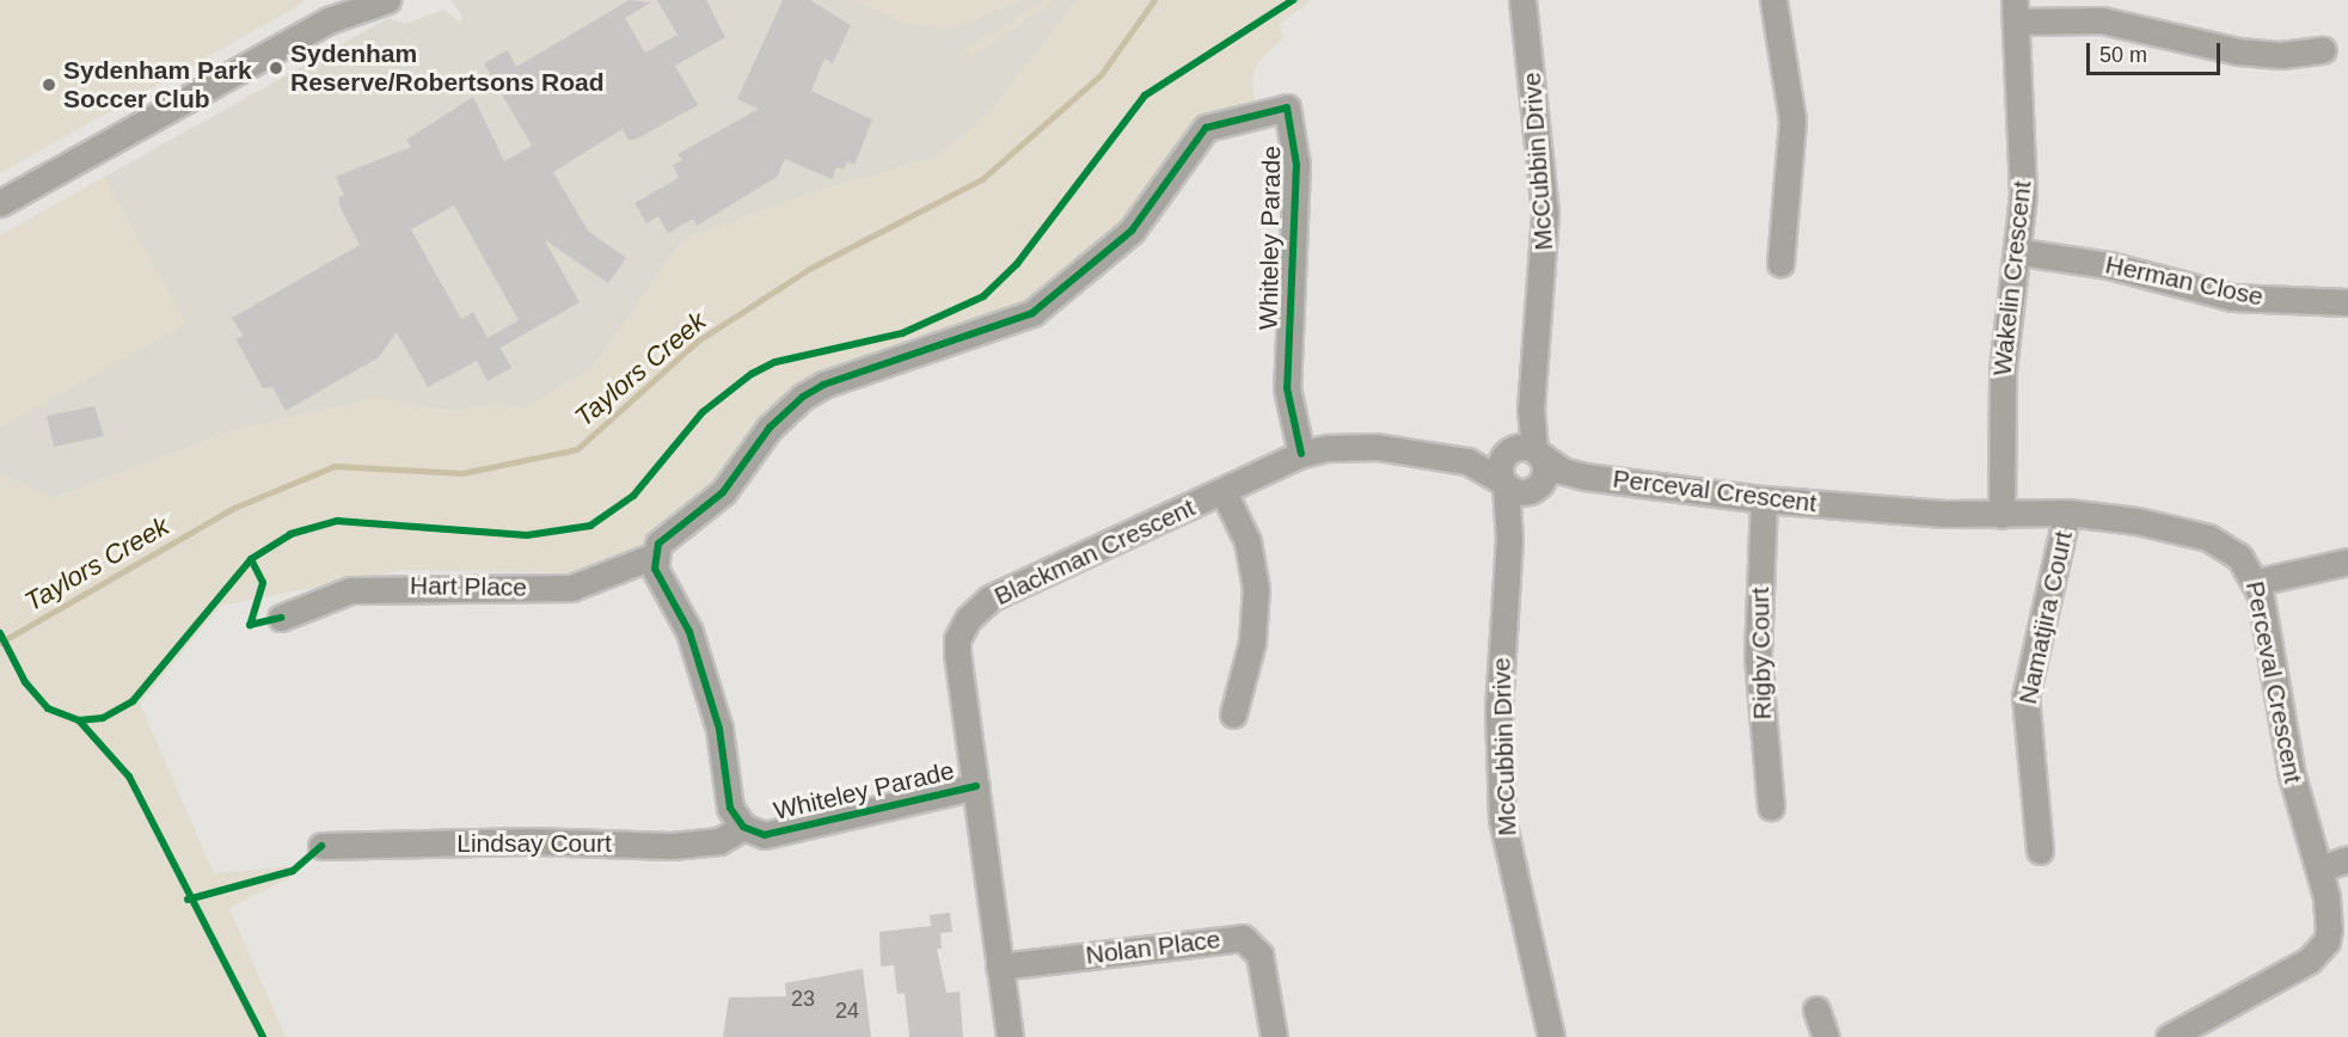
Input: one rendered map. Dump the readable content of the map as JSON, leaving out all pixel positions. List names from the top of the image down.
{
  "streets": {
    "street": [
      "McCubbin Drive",
      "Whiteley Parade",
      "Wakelin Crescent",
      "Herman Close",
      "Perceval Crescent",
      "Blackman Crescent",
      "Hart Place",
      "Namatjira Court",
      "Rigby Court",
      "Lindsay Court",
      "Nolan Place"
    ]
  },
  "crossings": [
    ["McCubbin Drive", "Perceval Crescent"],
    ["McCubbin Drive", "Blackman Crescent"],
    ["Whiteley Parade", "Blackman Crescent"],
    ["Whiteley Parade", "Hart Place"],
    ["Whiteley Parade", "Lindsay Court"],
    ["Wakelin Crescent", "Herman Close"],
    ["Wakelin Crescent", "Perceval Crescent"],
    ["Perceval Crescent", "Blackman Crescent"],
    ["Perceval Crescent", "Namatjira Court"],
    ["Perceval Crescent", "Rigby Court"],
    ["Blackman Crescent", "Nolan Place"]
  ],
  "water": ["Taylors Creek"],
  "places": ["Sydenham Reserve/Robertsons Road", "Sydenham Park Soccer Club"],
  "house_numbers": ["23", "24"],
  "scale_bar": "50 m"
}
